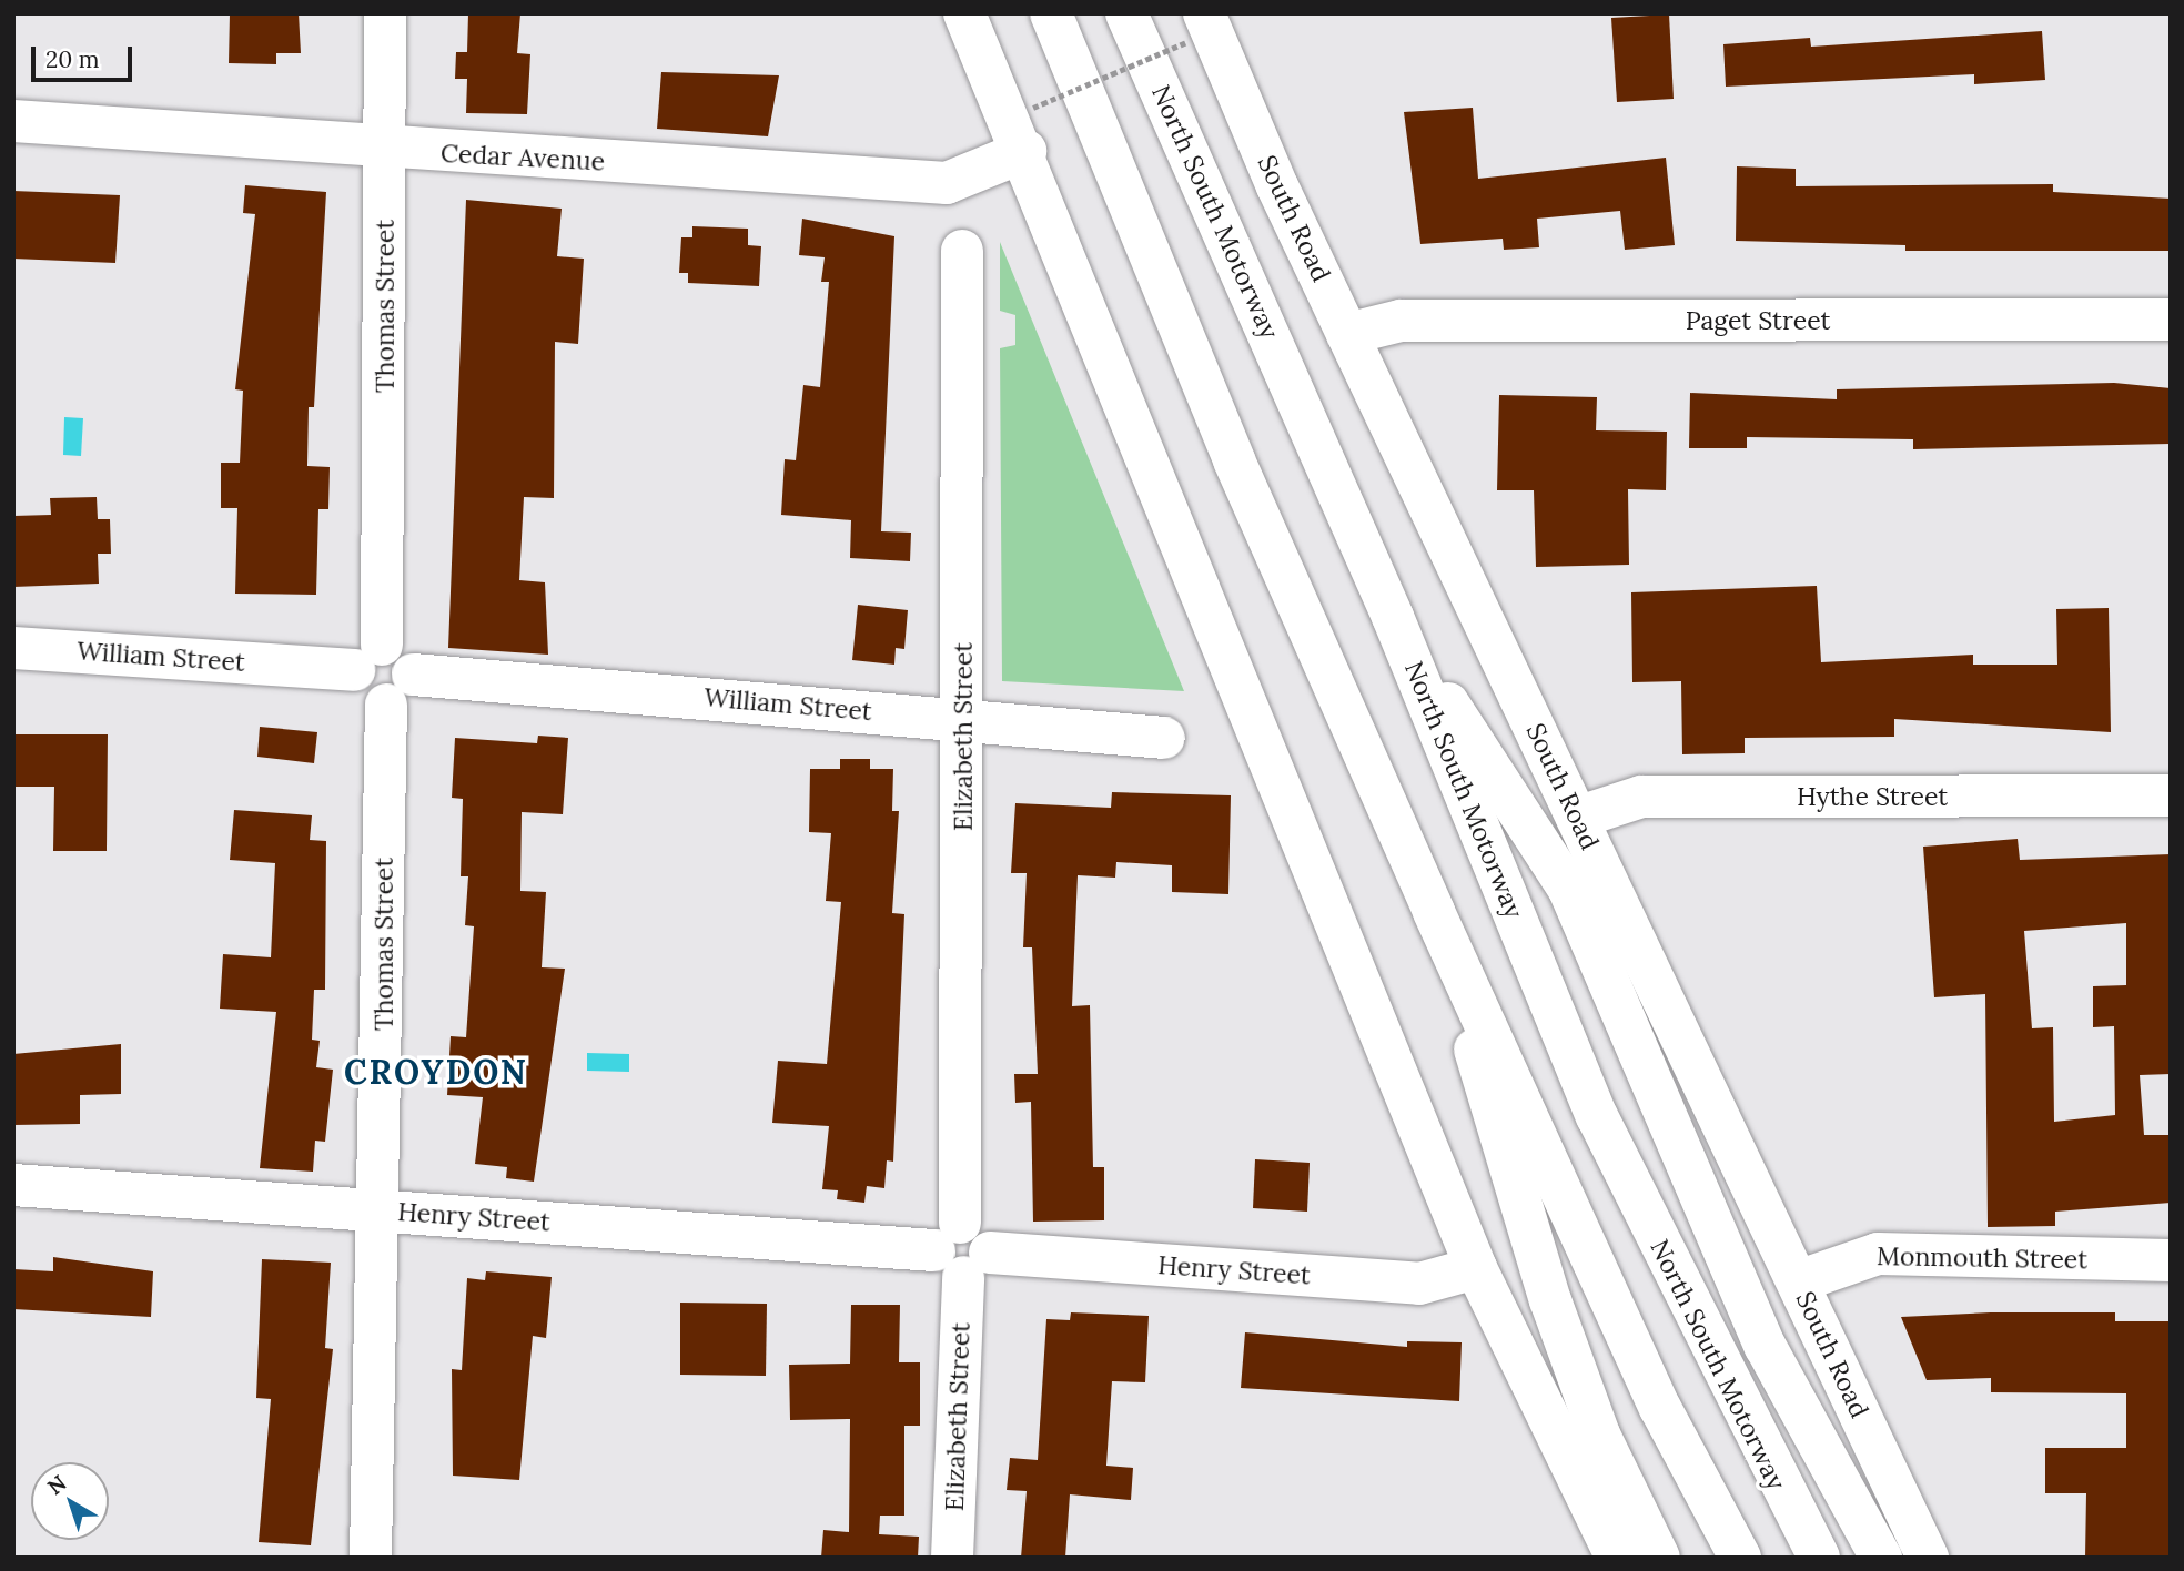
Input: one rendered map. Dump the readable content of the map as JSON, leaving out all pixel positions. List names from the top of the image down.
{
  "streets": {
    "main road": [
      "Cedar Avenue",
      "North South Motorway",
      "South Road",
      "Thomas Street",
      "Paget Street",
      "William Street",
      "Elizabeth Street",
      "Hythe Street",
      "Henry Street",
      "Monmouth Street"
    ]
  },
  "crossings": [
    ["Cedar Avenue", "Thomas Street"],
    ["South Road", "Paget Street"],
    ["South Road", "Hythe Street"],
    ["South Road", "Monmouth Street"],
    ["Thomas Street", "William Street"],
    ["Thomas Street", "Henry Street"],
    ["William Street", "Elizabeth Street"],
    ["Elizabeth Street", "Henry Street"]
  ],
  "districts": ["CROYDON"],
  "scale_bar": "20 m",
  "north": "top left"
}
